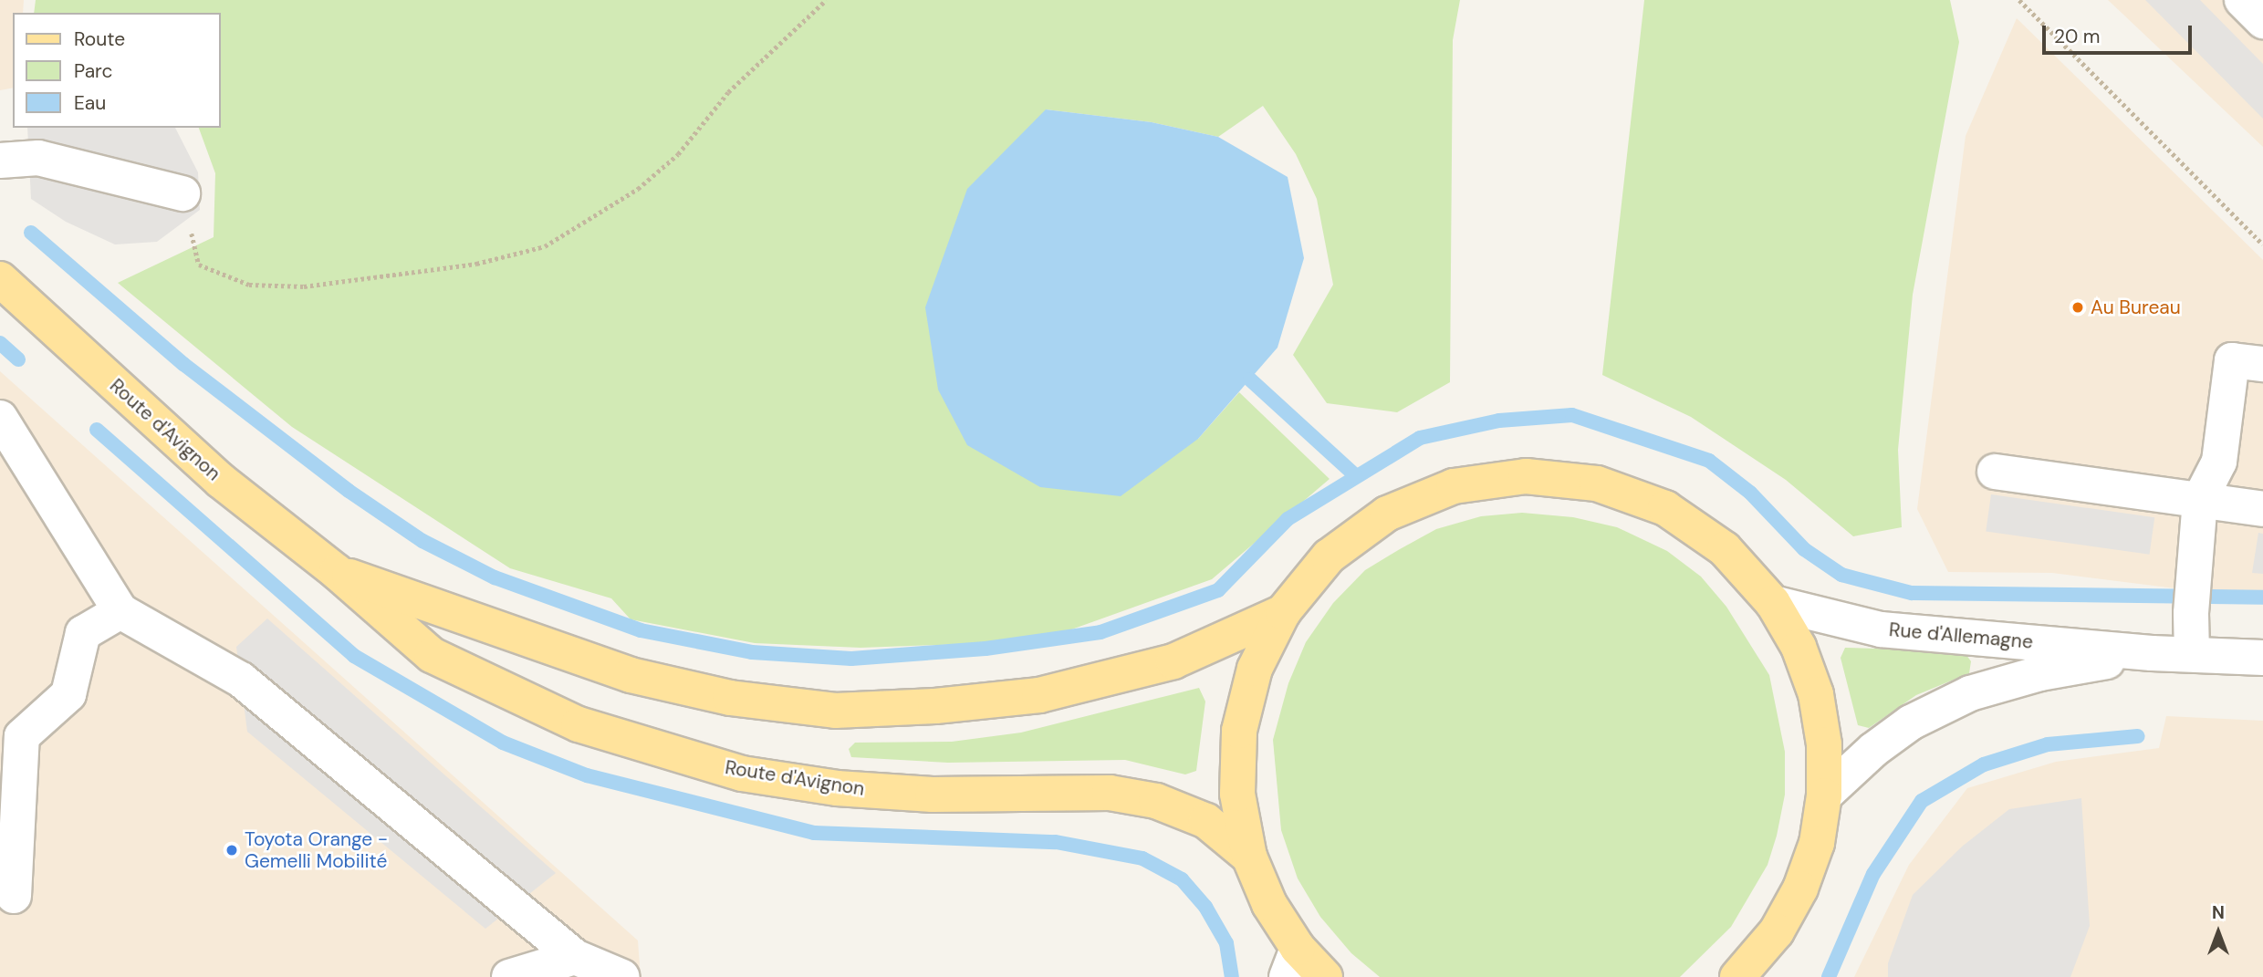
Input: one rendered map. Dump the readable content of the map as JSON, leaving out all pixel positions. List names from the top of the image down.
{
  "streets": {
    "main road": ["Route d'Avignon"],
    "street": ["Rue d'Allemagne"]
  },
  "places": ["Au Bureau", "Toyota Orange - Gemelli Mobilité"],
  "legend": ["Route", "Parc", "Eau"],
  "scale_bar": "20 m",
  "north": "top"
}
